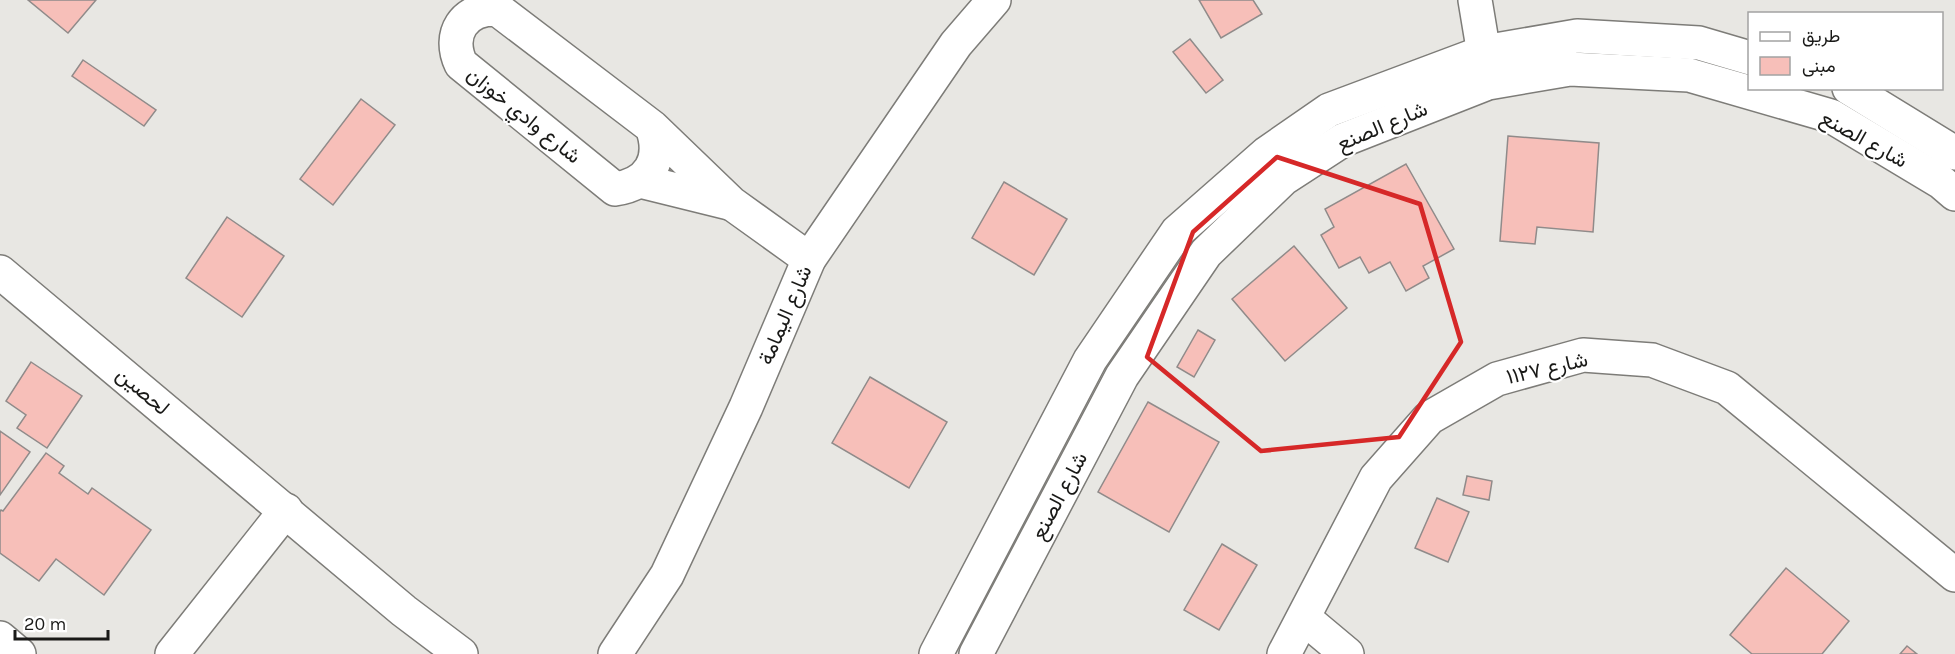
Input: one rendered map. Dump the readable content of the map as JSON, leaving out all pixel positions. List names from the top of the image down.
{
  "streets": {
    "street": [
      "شارع وادي خوزان",
      "شارع الصنع",
      "شارع اليمامة",
      "شارع ١١٢٧",
      "لحصين"
    ]
  },
  "crossings": [
    ["شارع وادي خوزان", "شارع اليمامة"]
  ],
  "legend": ["طريق", "مبنى"],
  "scale_bar": "20 m"
}
